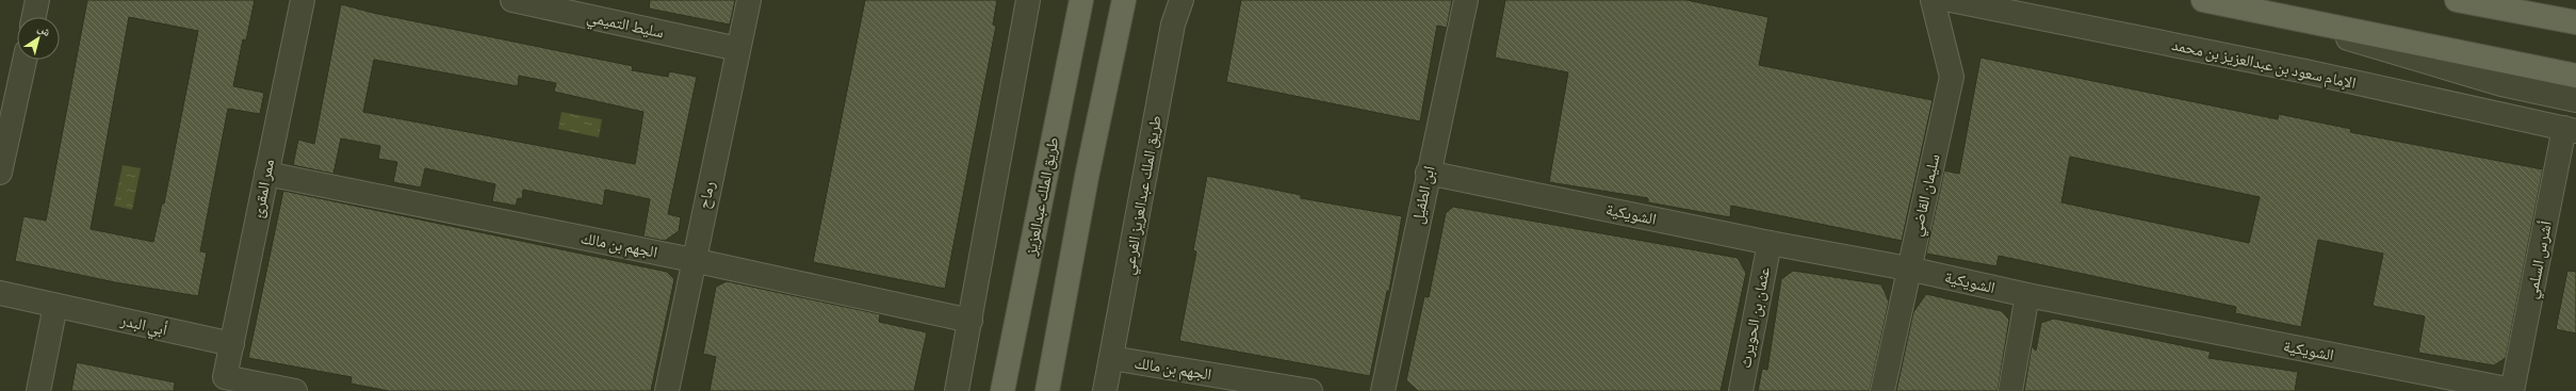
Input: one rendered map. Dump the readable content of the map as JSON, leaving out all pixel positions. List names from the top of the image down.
{
  "streets": {
    "main road": ["طريق الملك عبدالعزيز"],
    "street": [
      "سليط التميمي",
      "الإمام سعود بن عبدالعزيز بن محمد",
      "ممر المقرئ",
      "رماح",
      "طريق الملك عبدالعزيز الفرعي",
      "ابن الطفيل",
      "سليمان القاضي",
      "الشويكية",
      "الجهم بن مالك",
      "أشرس السلمي",
      "عثمان بن الحويرث",
      "أبي البدر"
    ]
  },
  "crossings": [
    ["سليط التميمي", "رماح"],
    ["الإمام سعود بن عبدالعزيز بن محمد", "أشرس السلمي"],
    ["ممر المقرئ", "الجهم بن مالك"],
    ["ممر المقرئ", "أبي البدر"],
    ["رماح", "الجهم بن مالك"],
    ["طريق الملك عبدالعزيز الفرعي", "الجهم بن مالك"],
    ["ابن الطفيل", "الشويكية"],
    ["سليمان القاضي", "الشويكية"],
    ["الشويكية", "أشرس السلمي"],
    ["الشويكية", "عثمان بن الحويرث"]
  ],
  "north": "top right"
}
